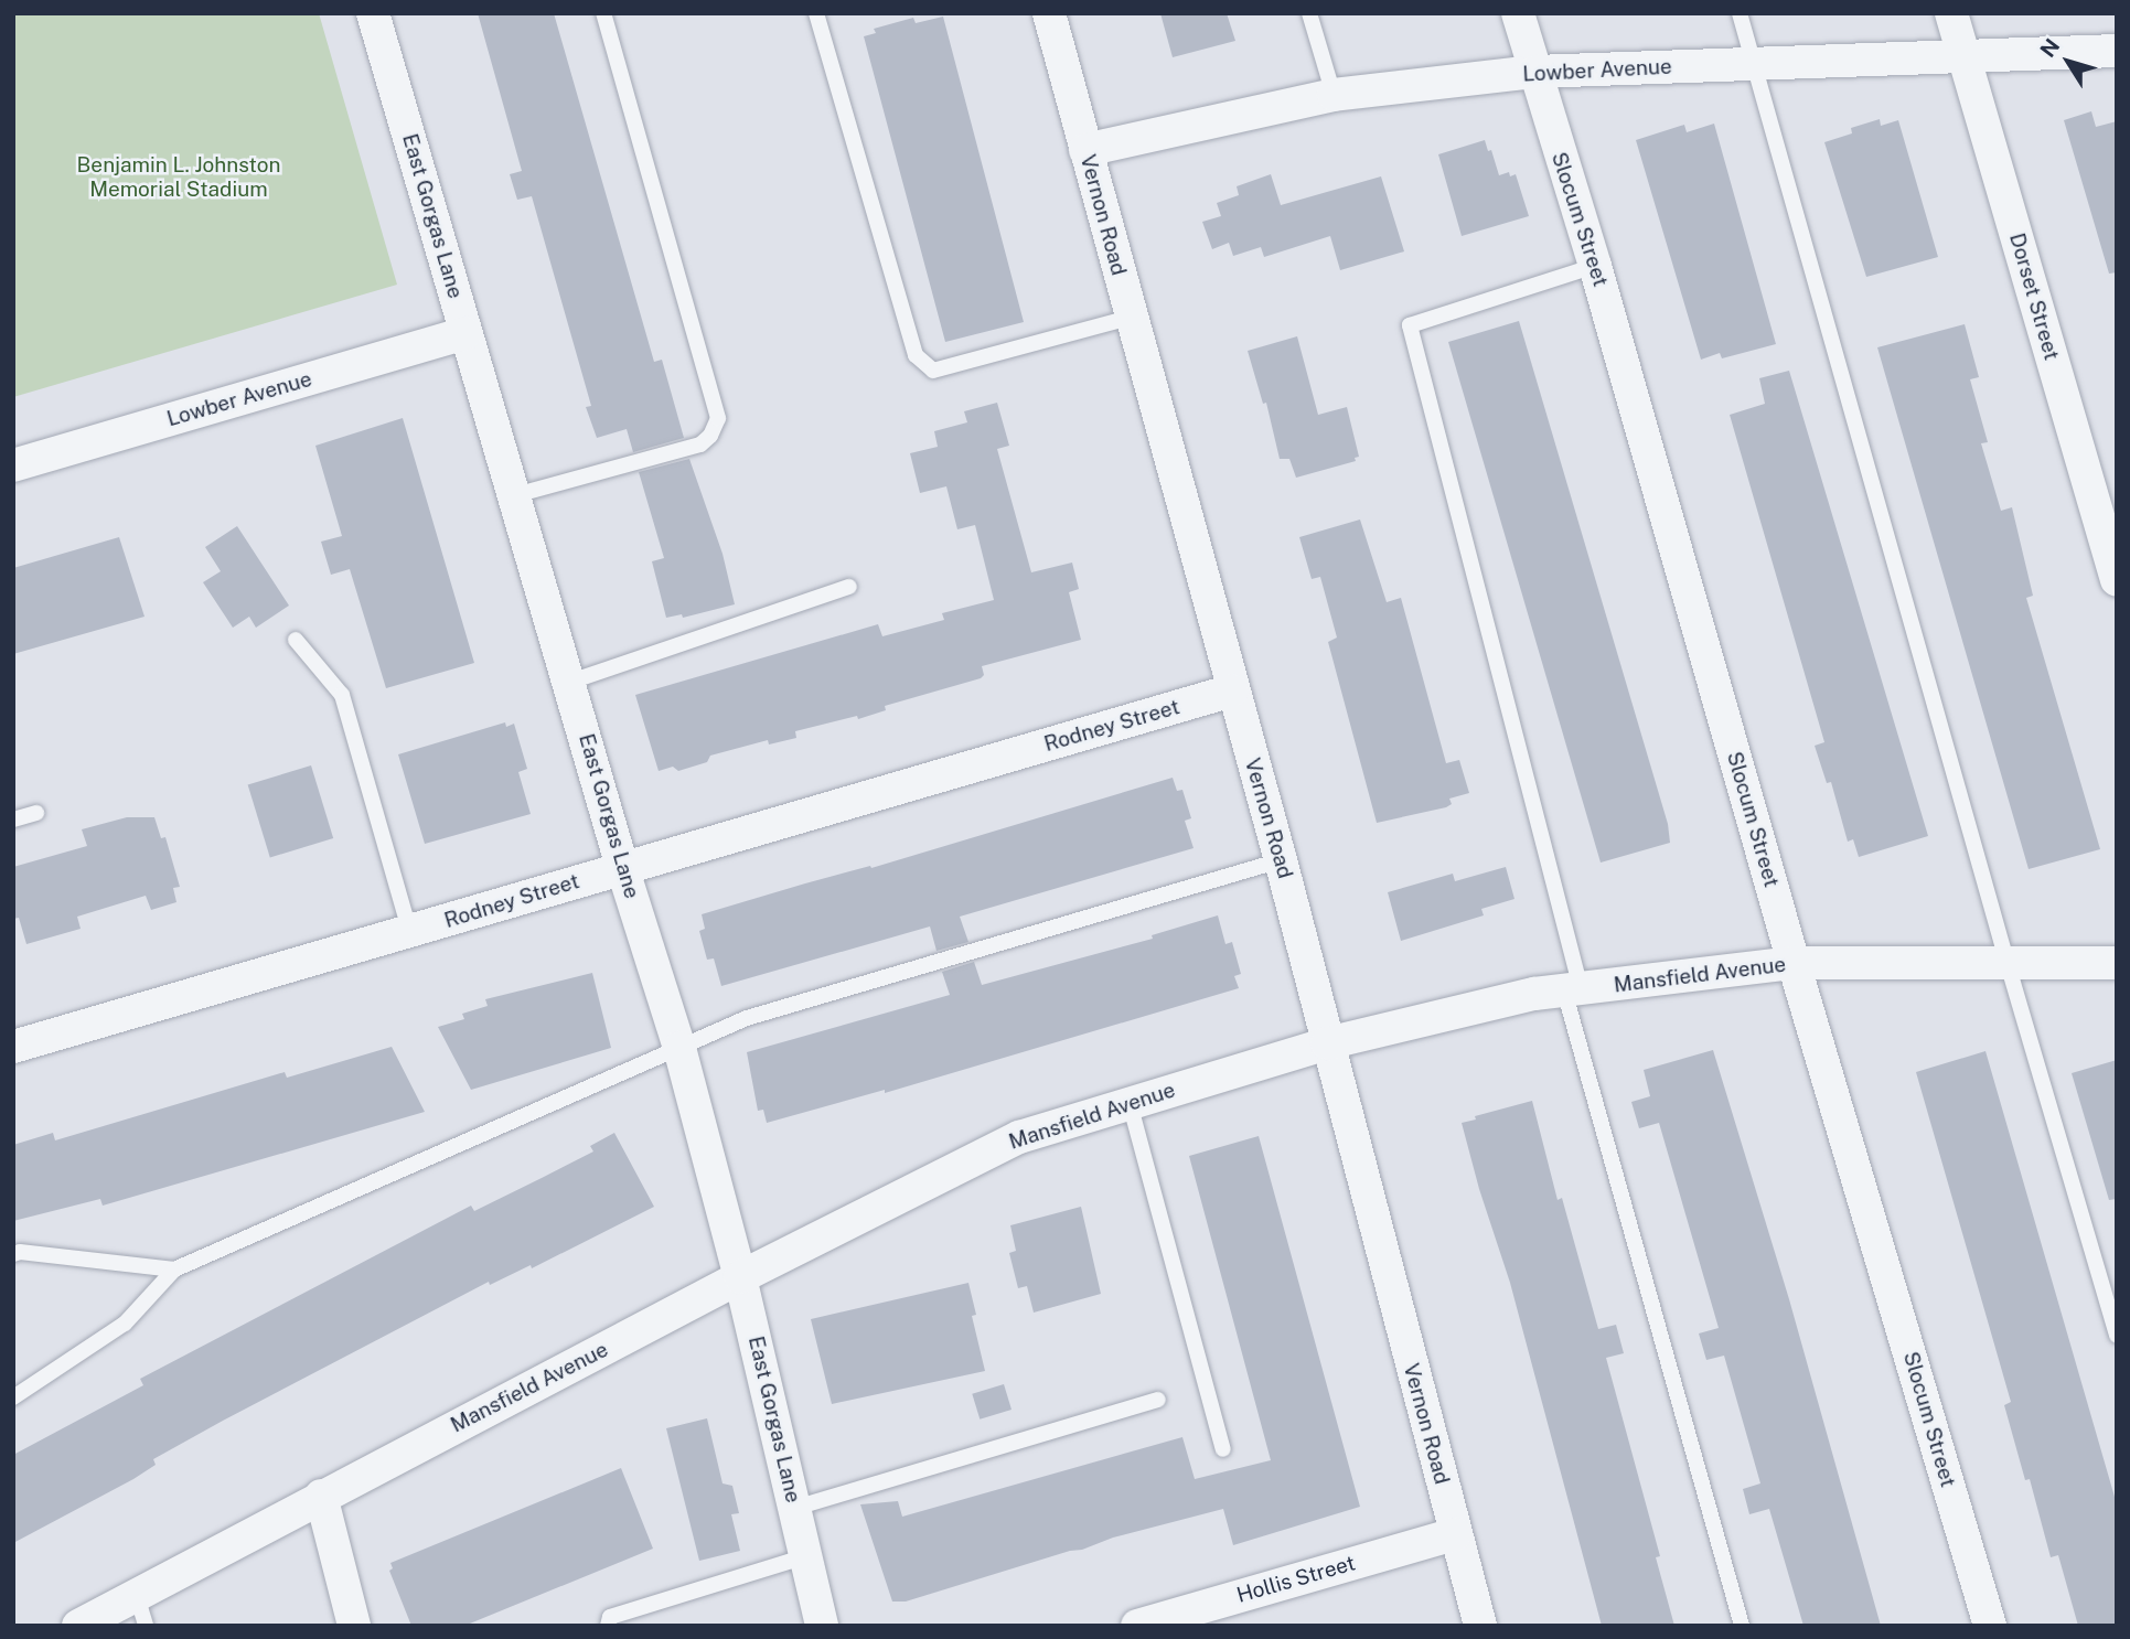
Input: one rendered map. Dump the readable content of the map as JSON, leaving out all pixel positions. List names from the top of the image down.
{
  "streets": {
    "street": [
      "Lowber Avenue",
      "Vernon Road",
      "East Gorgas Lane",
      "Slocum Street",
      "Dorset Street",
      "Rodney Street",
      "Mansfield Avenue",
      "Hollis Street"
    ]
  },
  "crossings": [
    ["Lowber Avenue", "Vernon Road"],
    ["Lowber Avenue", "East Gorgas Lane"],
    ["Lowber Avenue", "Slocum Street"],
    ["Lowber Avenue", "Dorset Street"],
    ["Vernon Road", "Rodney Street"],
    ["Vernon Road", "Mansfield Avenue"],
    ["Vernon Road", "Hollis Street"],
    ["East Gorgas Lane", "Rodney Street"],
    ["East Gorgas Lane", "Mansfield Avenue"],
    ["Slocum Street", "Mansfield Avenue"]
  ],
  "parks": ["Benjamin L. Johnston Memorial Stadium"],
  "north": "top left"
}
